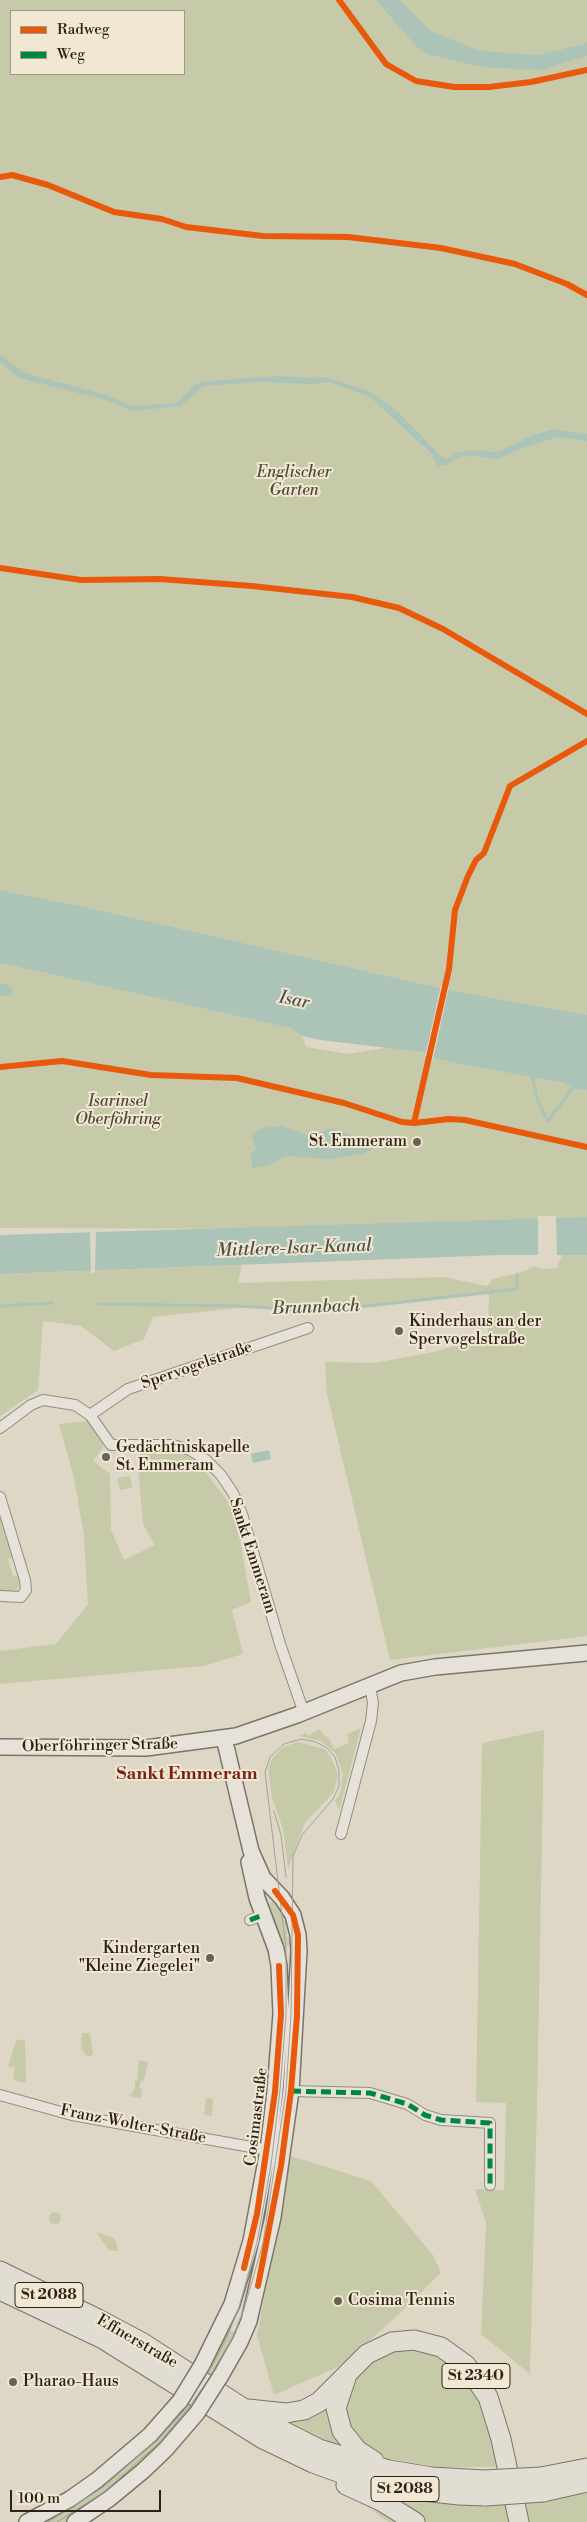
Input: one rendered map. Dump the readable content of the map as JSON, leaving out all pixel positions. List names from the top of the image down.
{
  "streets": {
    "highway": ["St 2088", "Effnerstraße", "St 2340"],
    "main road": ["Oberföhringer Straße", "Cosimastraße"],
    "street": ["Spervogelstraße", "Sankt Emmeram", "Franz-Wolter-Straße"]
  },
  "crossings": [
    ["Spervogelstraße", "Sankt Emmeram"],
    ["Sankt Emmeram", "Oberföhringer Straße"],
    ["Oberföhringer Straße", "Cosimastraße"],
    ["Cosimastraße", "Franz-Wolter-Straße"],
    ["St 2088", "Effnerstraße"],
    ["St 2088", "St 2340"],
    ["Effnerstraße", "St 2340"]
  ],
  "districts": ["Sankt Emmeram"],
  "water": ["Isar", "Mittlere-Isar-Kanal", "Brunnbach"],
  "parks": ["Englischer Garten", "Isarinsel Oberföhring"],
  "places": [
    "St. Emmeram",
    "Kinderhaus an der Spervogelstraße",
    "Gedächtniskapelle St. Emmeram",
    "Kindergarten \"Kleine Ziegelei\"",
    "Cosima Tennis",
    "Pharao-Haus"
  ],
  "legend": ["Radweg", "Weg"],
  "scale_bar": "100 m"
}
